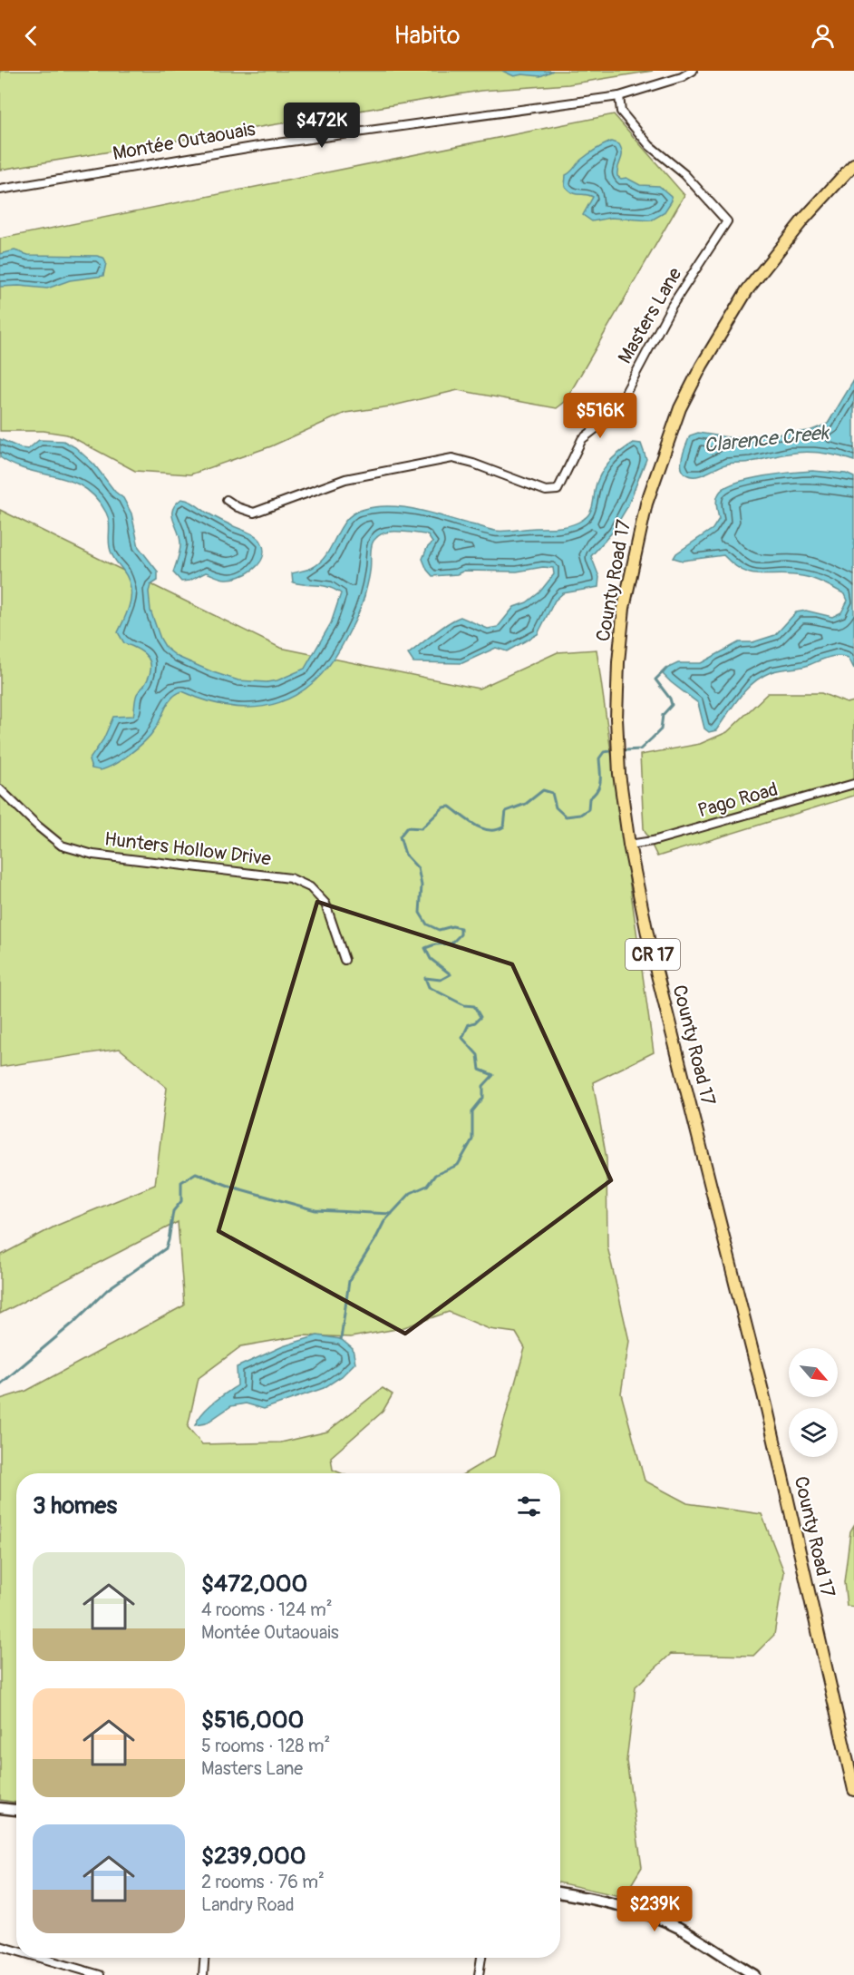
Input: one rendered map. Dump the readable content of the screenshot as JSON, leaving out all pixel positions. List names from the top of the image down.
{
  "streets": {
    "main road": ["County Road 17", "CR 17"],
    "street": [
      "Montée Outaouais",
      "Masters Lane",
      "Pago Road",
      "Hunters Hollow Drive"
    ]
  },
  "crossings": [
    ["Montée Outaouais", "Masters Lane"],
    ["County Road 17", "Pago Road"]
  ],
  "water": ["Clarence Creek"],
  "north": "bottom right",
  "page": {
    "header": "Habito",
    "price": ["$472K", "$516K", "$239K"],
    "heading": "3 homes",
    "list": [
      {
        "name": "$472,000",
        "note": "4 rooms · 124 m² · Montée Outaouais"
      },
      {
        "name": "$516,000",
        "note": "5 rooms · 128 m² · Masters Lane"
      },
      {
        "name": "$239,000",
        "note": "2 rooms · 76 m² · Landry Road"
      }
    ]
  }
}
